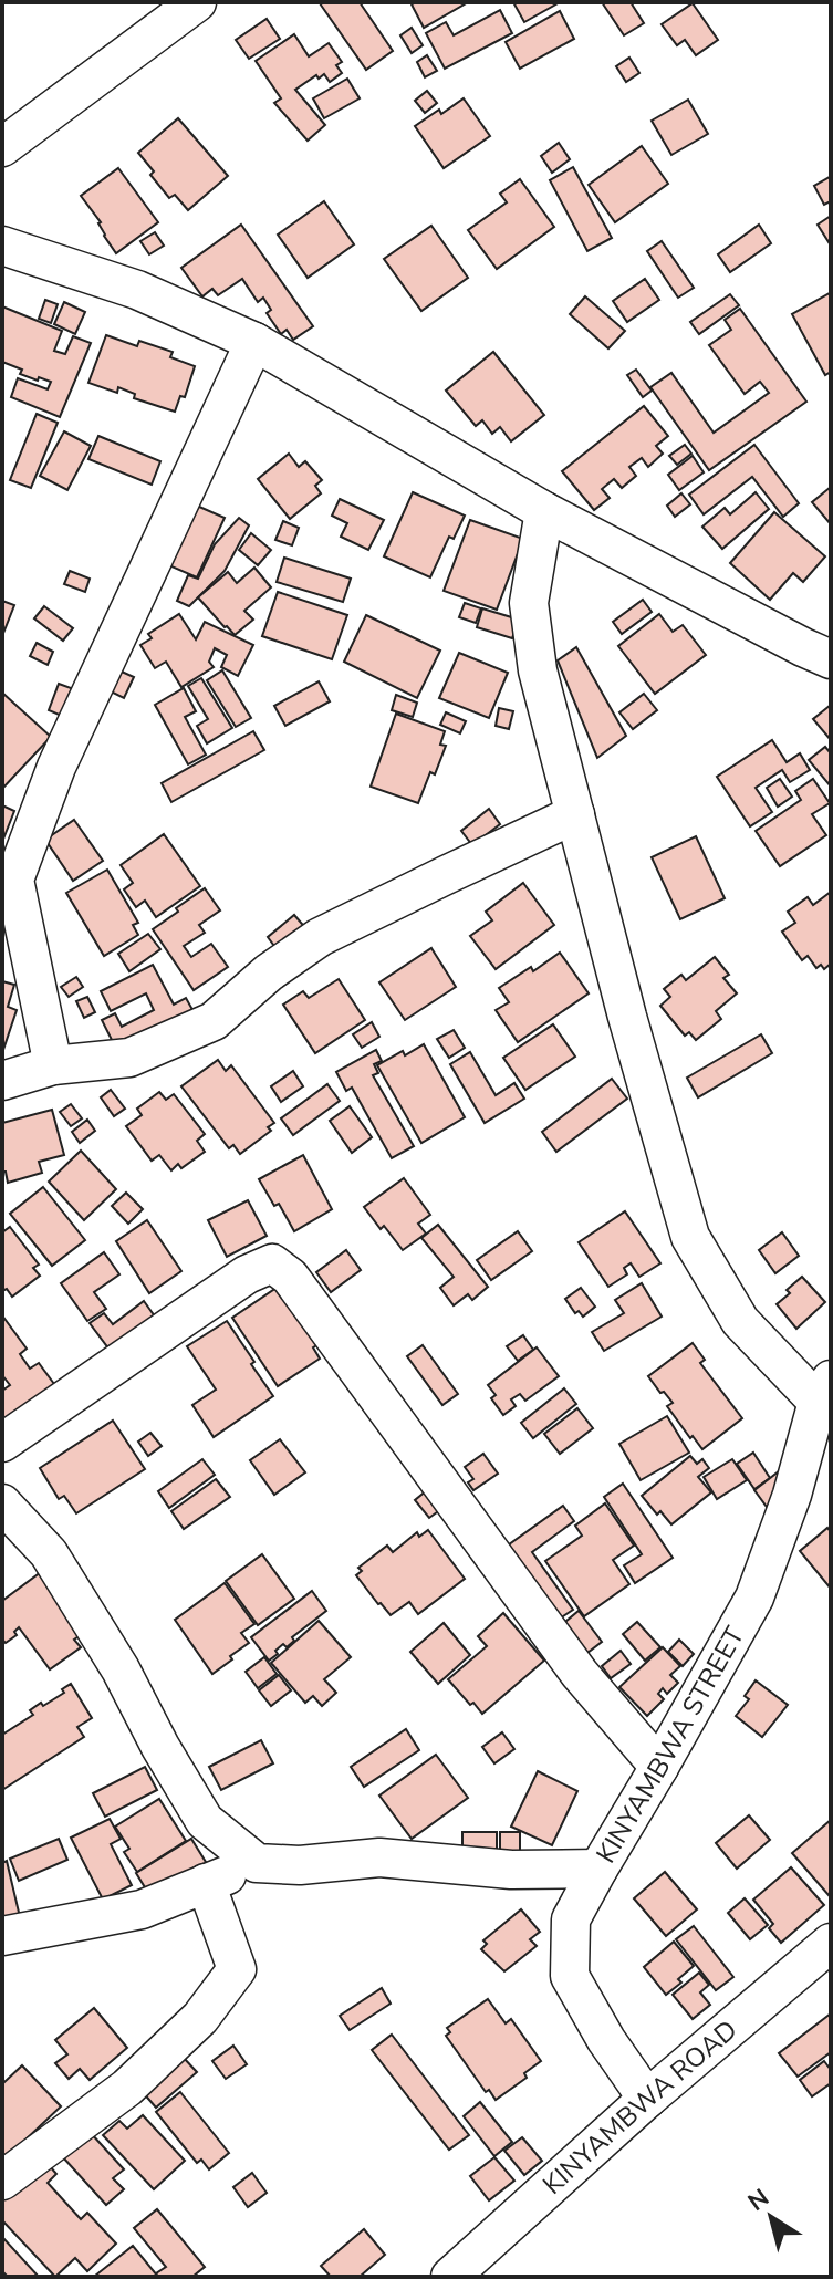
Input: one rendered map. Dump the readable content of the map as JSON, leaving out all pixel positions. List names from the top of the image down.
{
  "streets": {
    "street": ["KINYAMBWA STREET", "KINYAMBWA ROAD"]
  },
  "crossings": [
    ["KINYAMBWA STREET", "KINYAMBWA ROAD"]
  ],
  "north": "top left"
}
